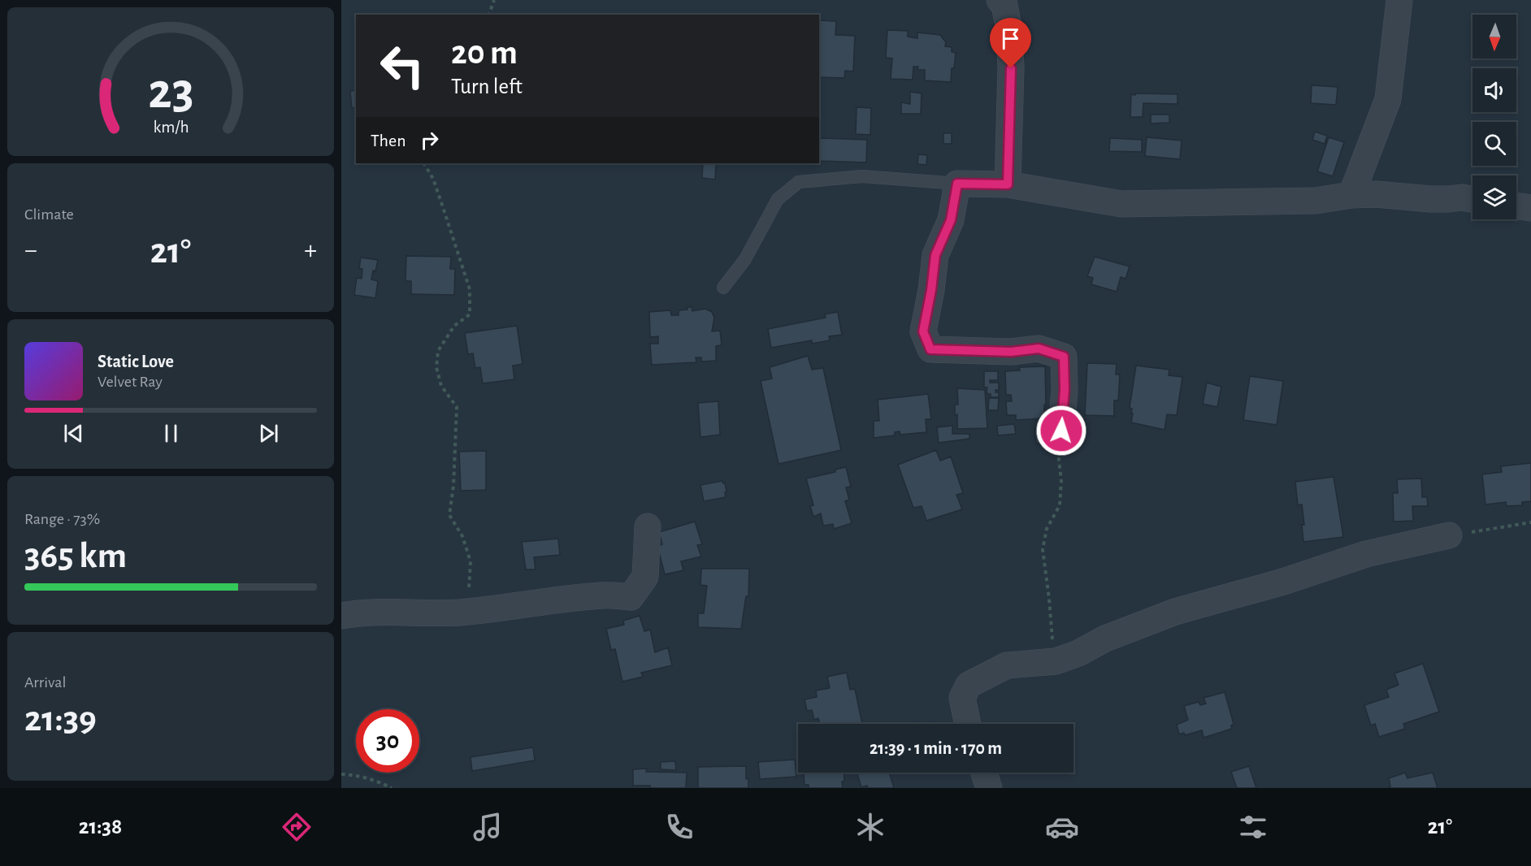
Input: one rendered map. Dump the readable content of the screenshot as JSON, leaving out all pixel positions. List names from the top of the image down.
{
  "north": "bottom",
  "page": {
    "turn": ["20 m", "Turn left"],
    "then": "Then",
    "tile": [
      "Climate",
      ["Range · 73%", "365 km"],
      ["Arrival", "21:39"]
    ],
    "heat": ["−", "21°", "+"],
    "song": ["Static Love", "Velvet Ray"],
    "limit": "30",
    "trip": "21:39 · 1 min · 170 m",
    "tabs": ["21:38", "21°"],
    "gauge": ["23", "km/h"]
  }
}
